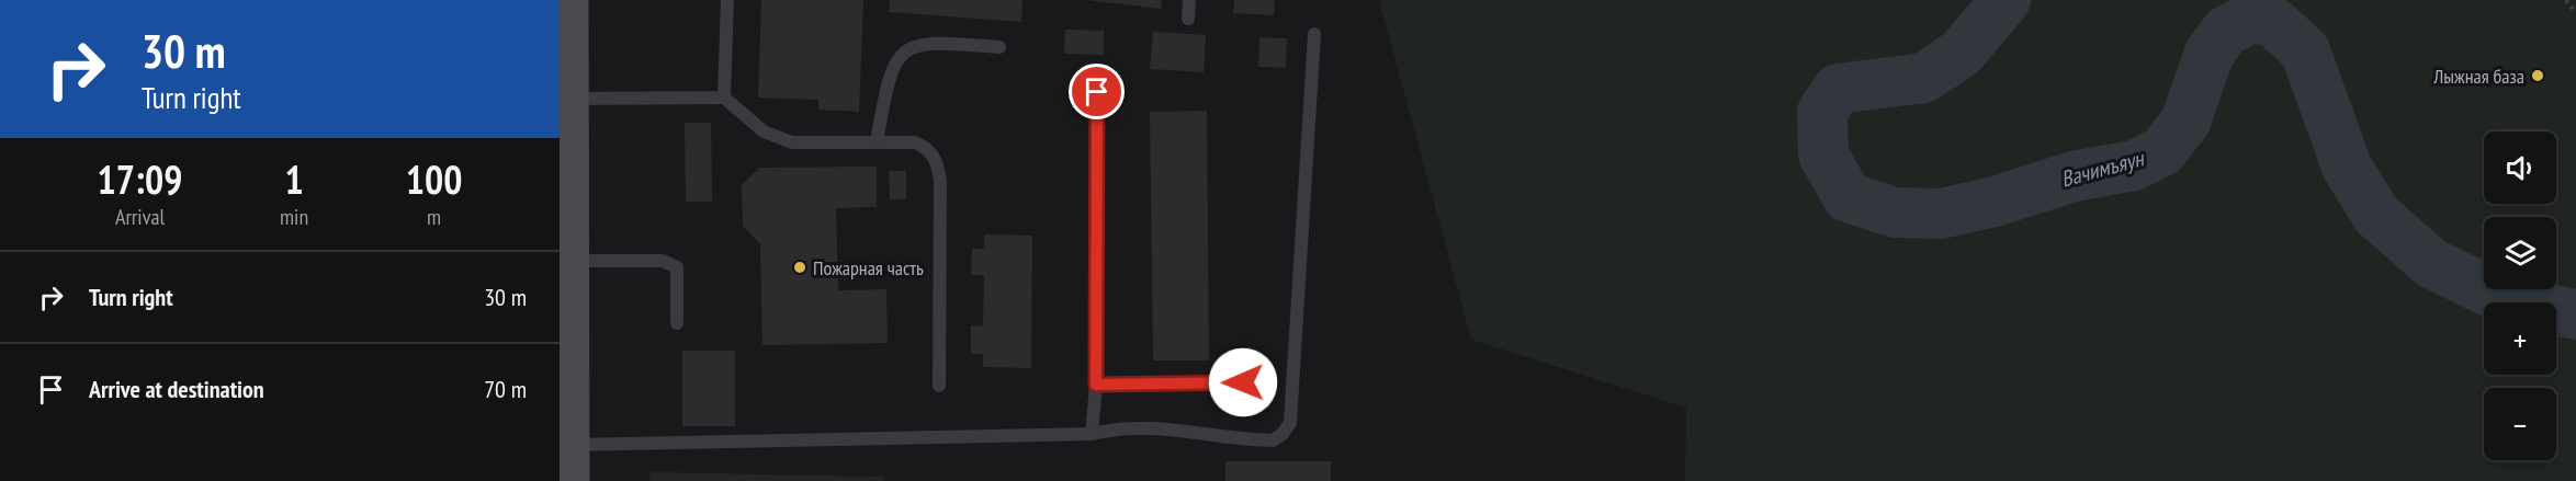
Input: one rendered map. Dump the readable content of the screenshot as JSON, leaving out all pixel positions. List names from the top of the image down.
{
  "water": ["Вачимъяун"],
  "places": ["Лыжная база", "Пожарная часть"],
  "page": {
    "turn": ["30 m", "Turn right"],
    "map_buttons": ["+", "−"],
    "eta": [
      "17:09",
      "Arrival",
      "1",
      "min",
      "100",
      "m"
    ],
    "list": [
      {
        "name": "Turn right",
        "value": "30 m"
      },
      {
        "name": "Arrive at destination",
        "value": "70 m"
      }
    ]
  }
}
